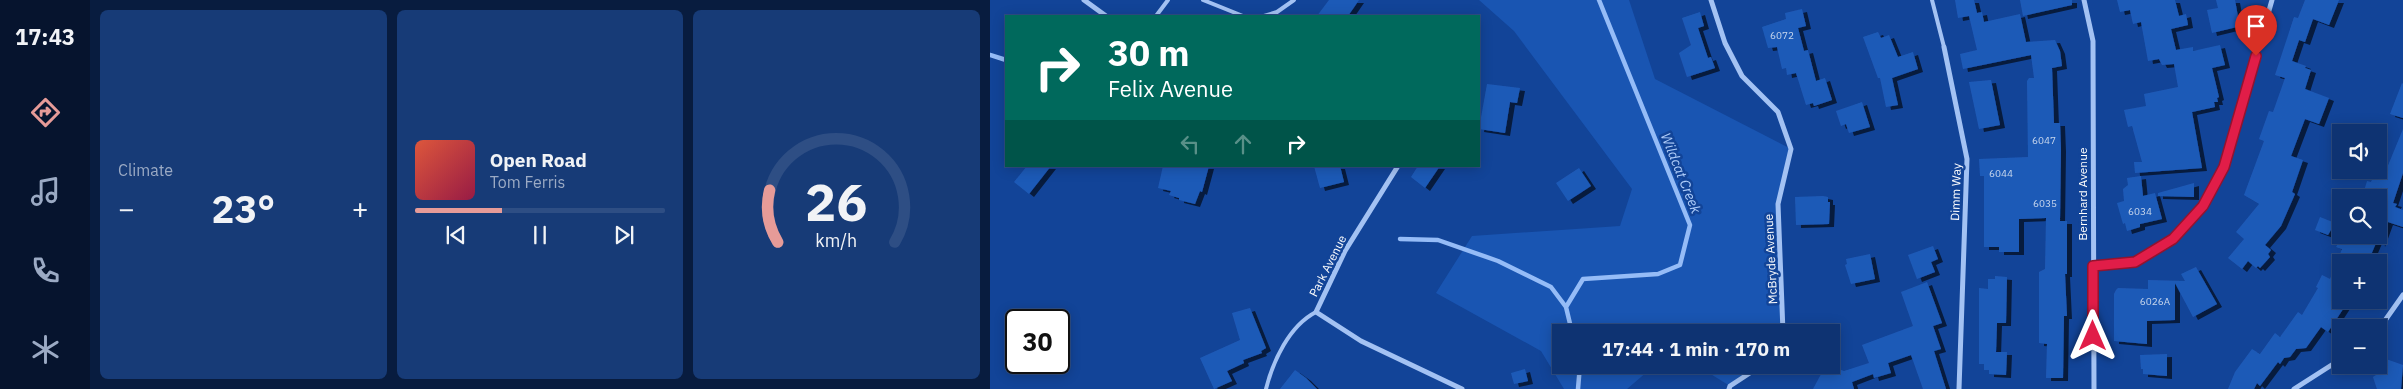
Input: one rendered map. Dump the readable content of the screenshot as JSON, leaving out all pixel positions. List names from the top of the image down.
{
  "streets": {
    "street": [
      "Dimm Way",
      "Bernhard Avenue",
      "McBryde Avenue",
      "Park Avenue"
    ]
  },
  "water": ["Wildcat Creek"],
  "house_numbers": [
    "6072",
    "6047",
    "6044",
    "6035",
    "6034",
    "6026A"
  ],
  "page": {
    "tabs": "17:43",
    "tile": "Climate",
    "turn": ["30 m", "Felix Avenue"],
    "map_buttons": ["+", "−"],
    "song": ["Open Road", "Tom Ferris"],
    "heat": ["−", "23°", "+"],
    "limit": "30",
    "trip": "17:44 · 1 min · 170 m",
    "gauge": ["26", "km/h"]
  }
}
